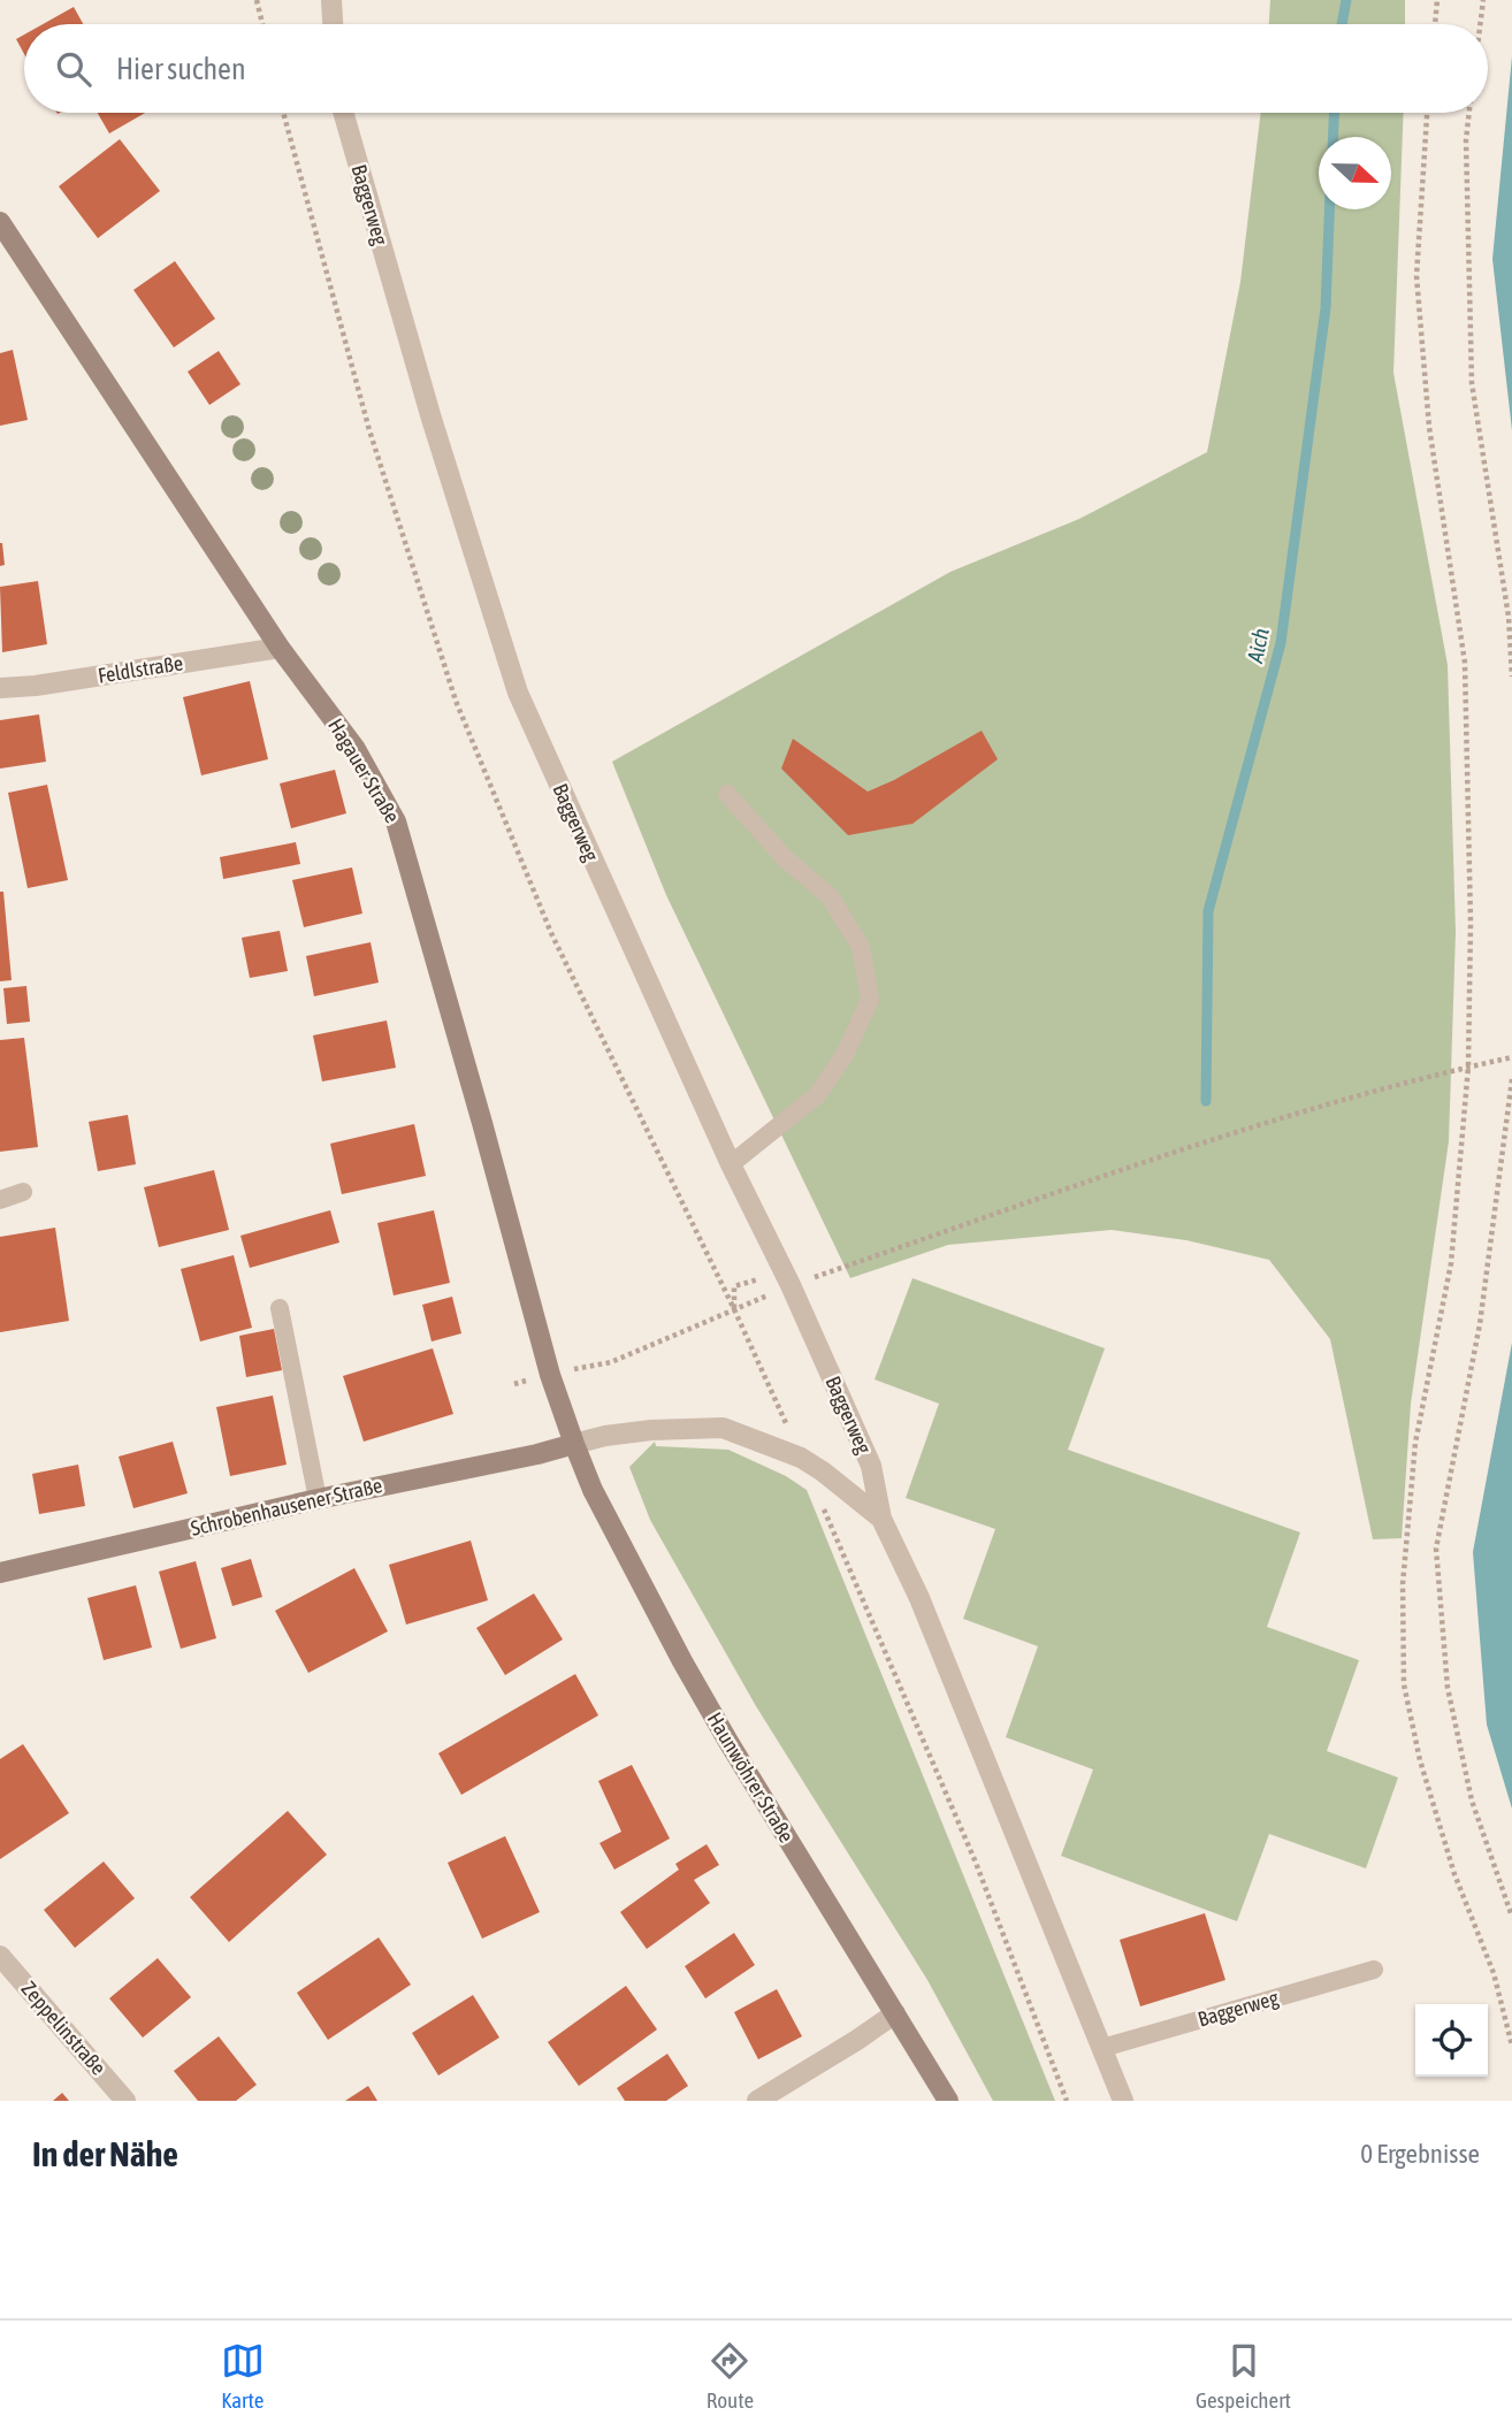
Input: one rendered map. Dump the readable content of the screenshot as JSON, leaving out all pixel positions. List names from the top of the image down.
{
  "streets": {
    "street": [
      "Baggerweg",
      "Feldlstraße",
      "Hagauer Straße",
      "Schrobenhausener Straße",
      "Haunwöhrer Straße",
      "Zeppelinstraße"
    ]
  },
  "crossings": [
    ["Baggerweg", "Hagauer Straße"],
    ["Baggerweg", "Schrobenhausener Straße"],
    ["Baggerweg", "Haunwöhrer Straße"],
    ["Feldlstraße", "Hagauer Straße"],
    ["Hagauer Straße", "Schrobenhausener Straße"],
    ["Hagauer Straße", "Haunwöhrer Straße"],
    ["Schrobenhausener Straße", "Haunwöhrer Straße"]
  ],
  "water": ["Aich"],
  "north": "right",
  "page": {
    "search": "Hier suchen",
    "heading": ["In der Nähe", "0 Ergebnisse"],
    "nav": ["Karte", "Route", "Gespeichert"]
  }
}
